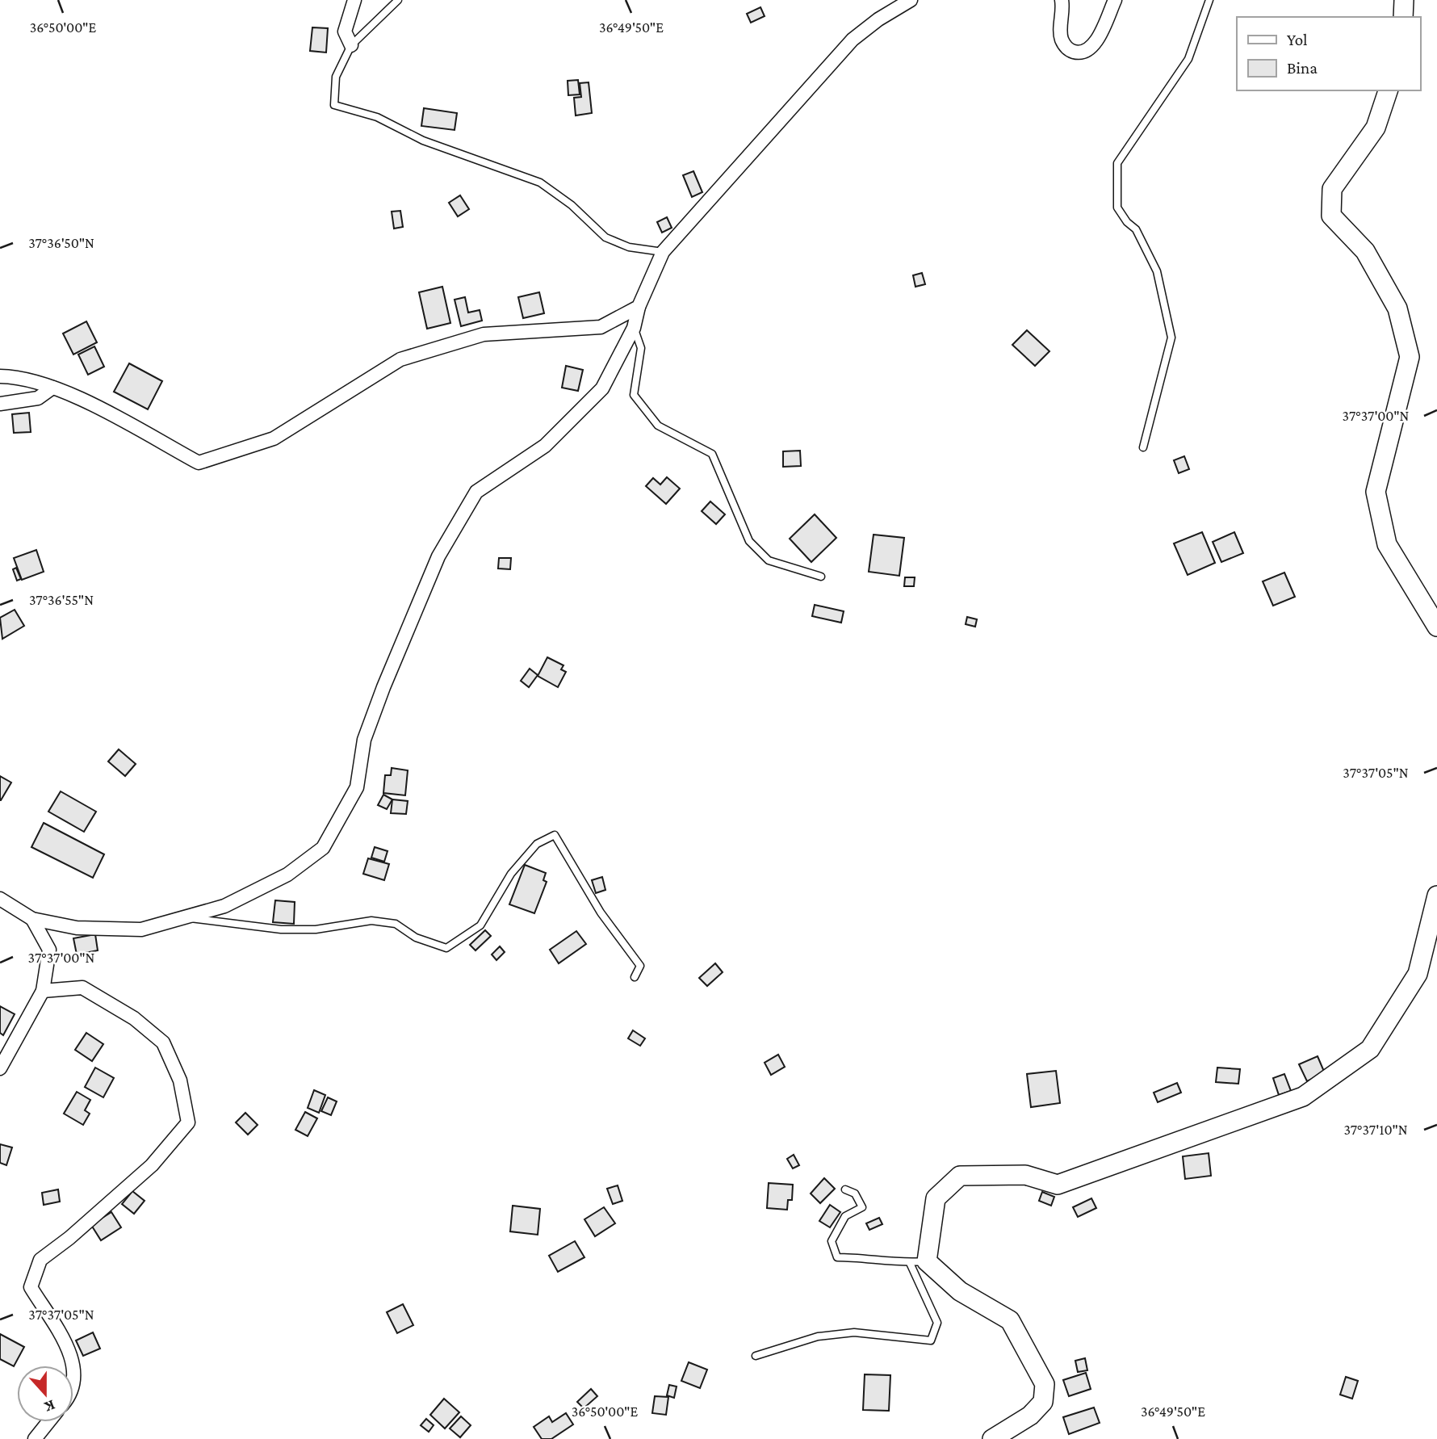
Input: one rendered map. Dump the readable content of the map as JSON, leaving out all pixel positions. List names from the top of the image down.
{
  "legend": ["Yol", "Bina"],
  "north": "bottom",
  "coordinates": [
    "36°50'00\"E",
    "36°49'50\"E",
    "37°36'50\"N",
    "37°37'00\"N",
    "37°36'55\"N",
    "37°37'05\"N",
    "37°37'10\"N"
  ]
}
